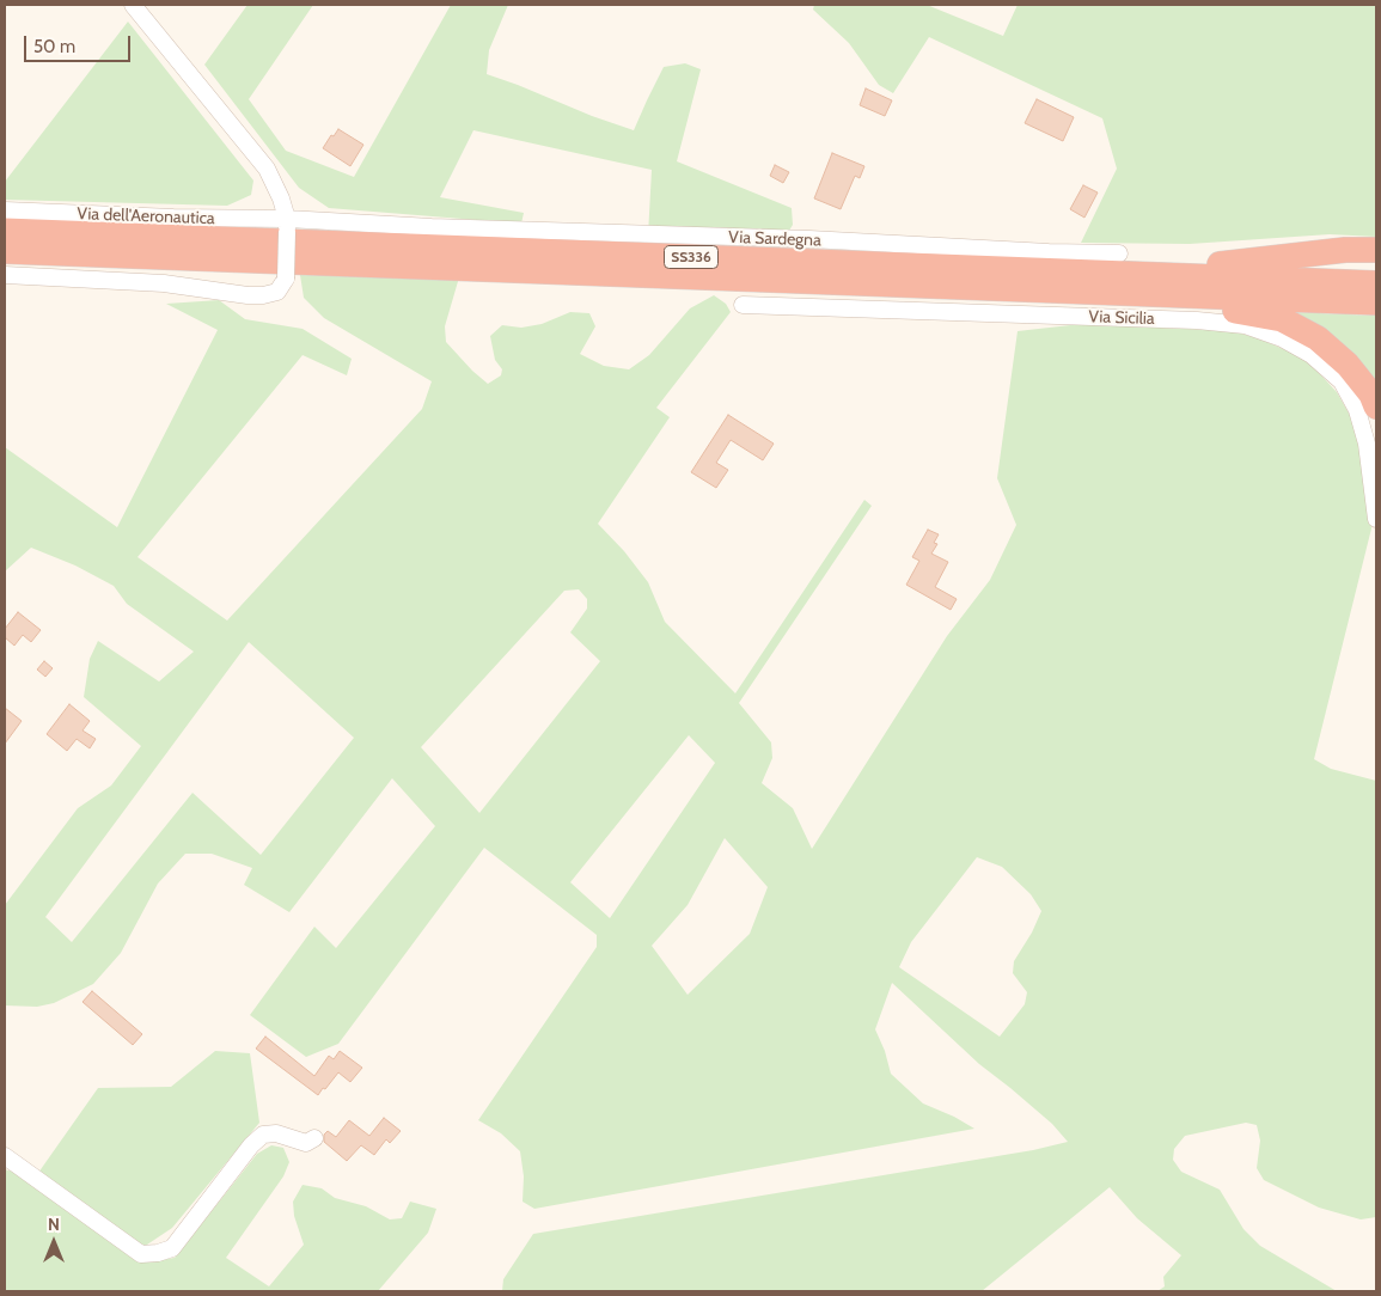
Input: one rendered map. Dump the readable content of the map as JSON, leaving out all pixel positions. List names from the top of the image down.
{
  "streets": {
    "highway": ["SS336"],
    "street": ["Via dell'Aeronautica", "Via Sardegna", "Via Sicilia"]
  },
  "crossings": [
    ["Via dell'Aeronautica", "Via Sardegna"]
  ],
  "scale_bar": "50 m",
  "north": "top"
}
